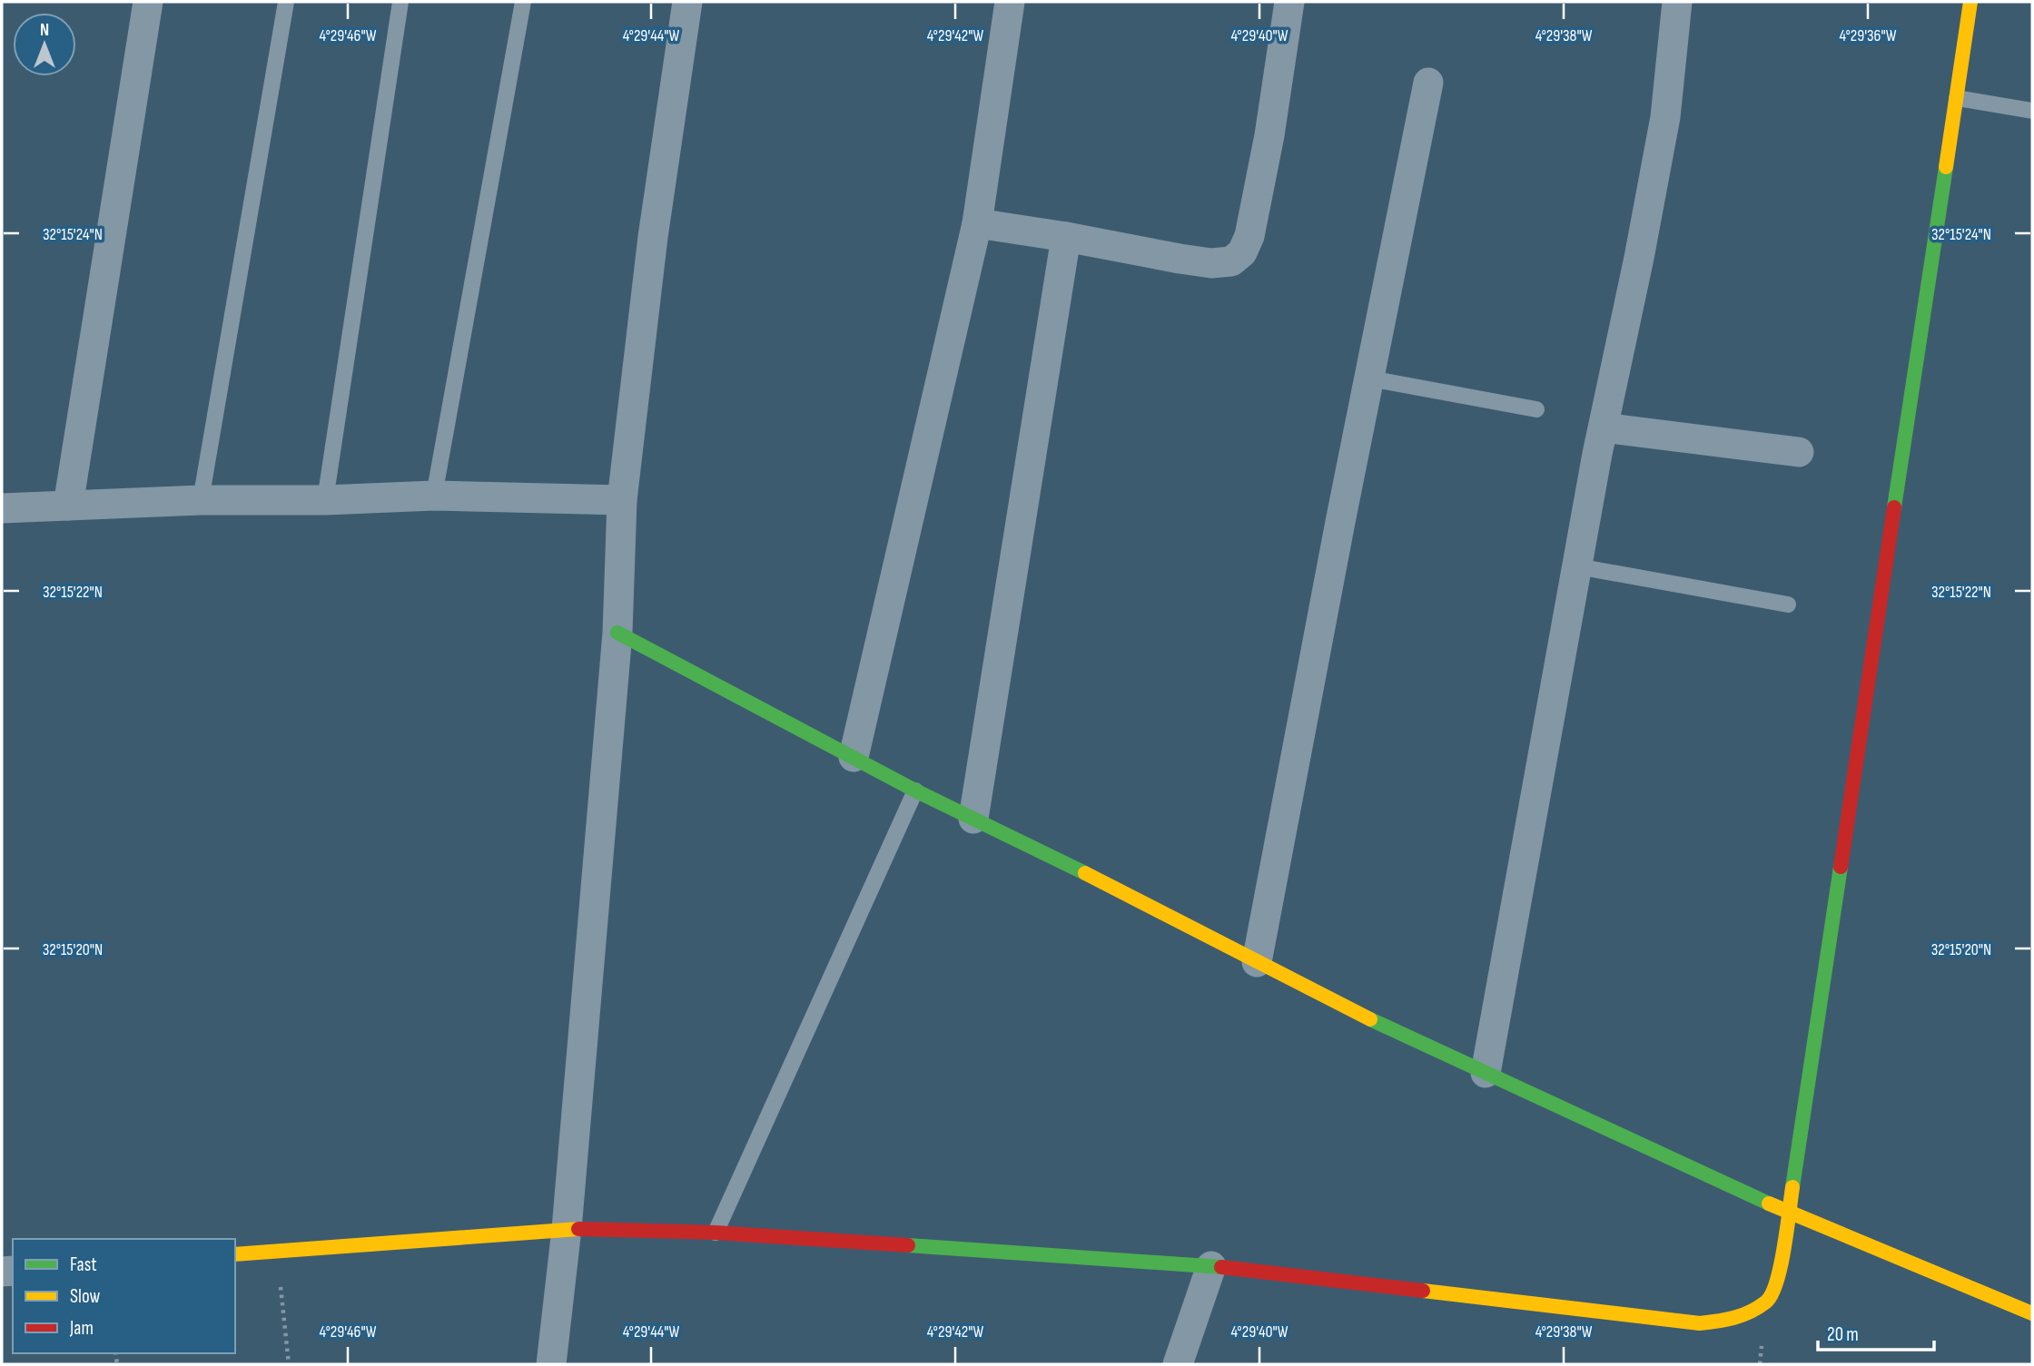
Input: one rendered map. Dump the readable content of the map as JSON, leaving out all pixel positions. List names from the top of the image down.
{
  "legend": ["Fast", "Slow", "Jam"],
  "scale_bar": "20 m",
  "north": "top",
  "coordinates": [
    "4°29'46\"W",
    "4°29'44\"W",
    "4°29'42\"W",
    "4°29'40\"W",
    "4°29'38\"W",
    "4°29'36\"W",
    "32°15'24\"N",
    "32°15'22\"N",
    "32°15'20\"N"
  ]
}
